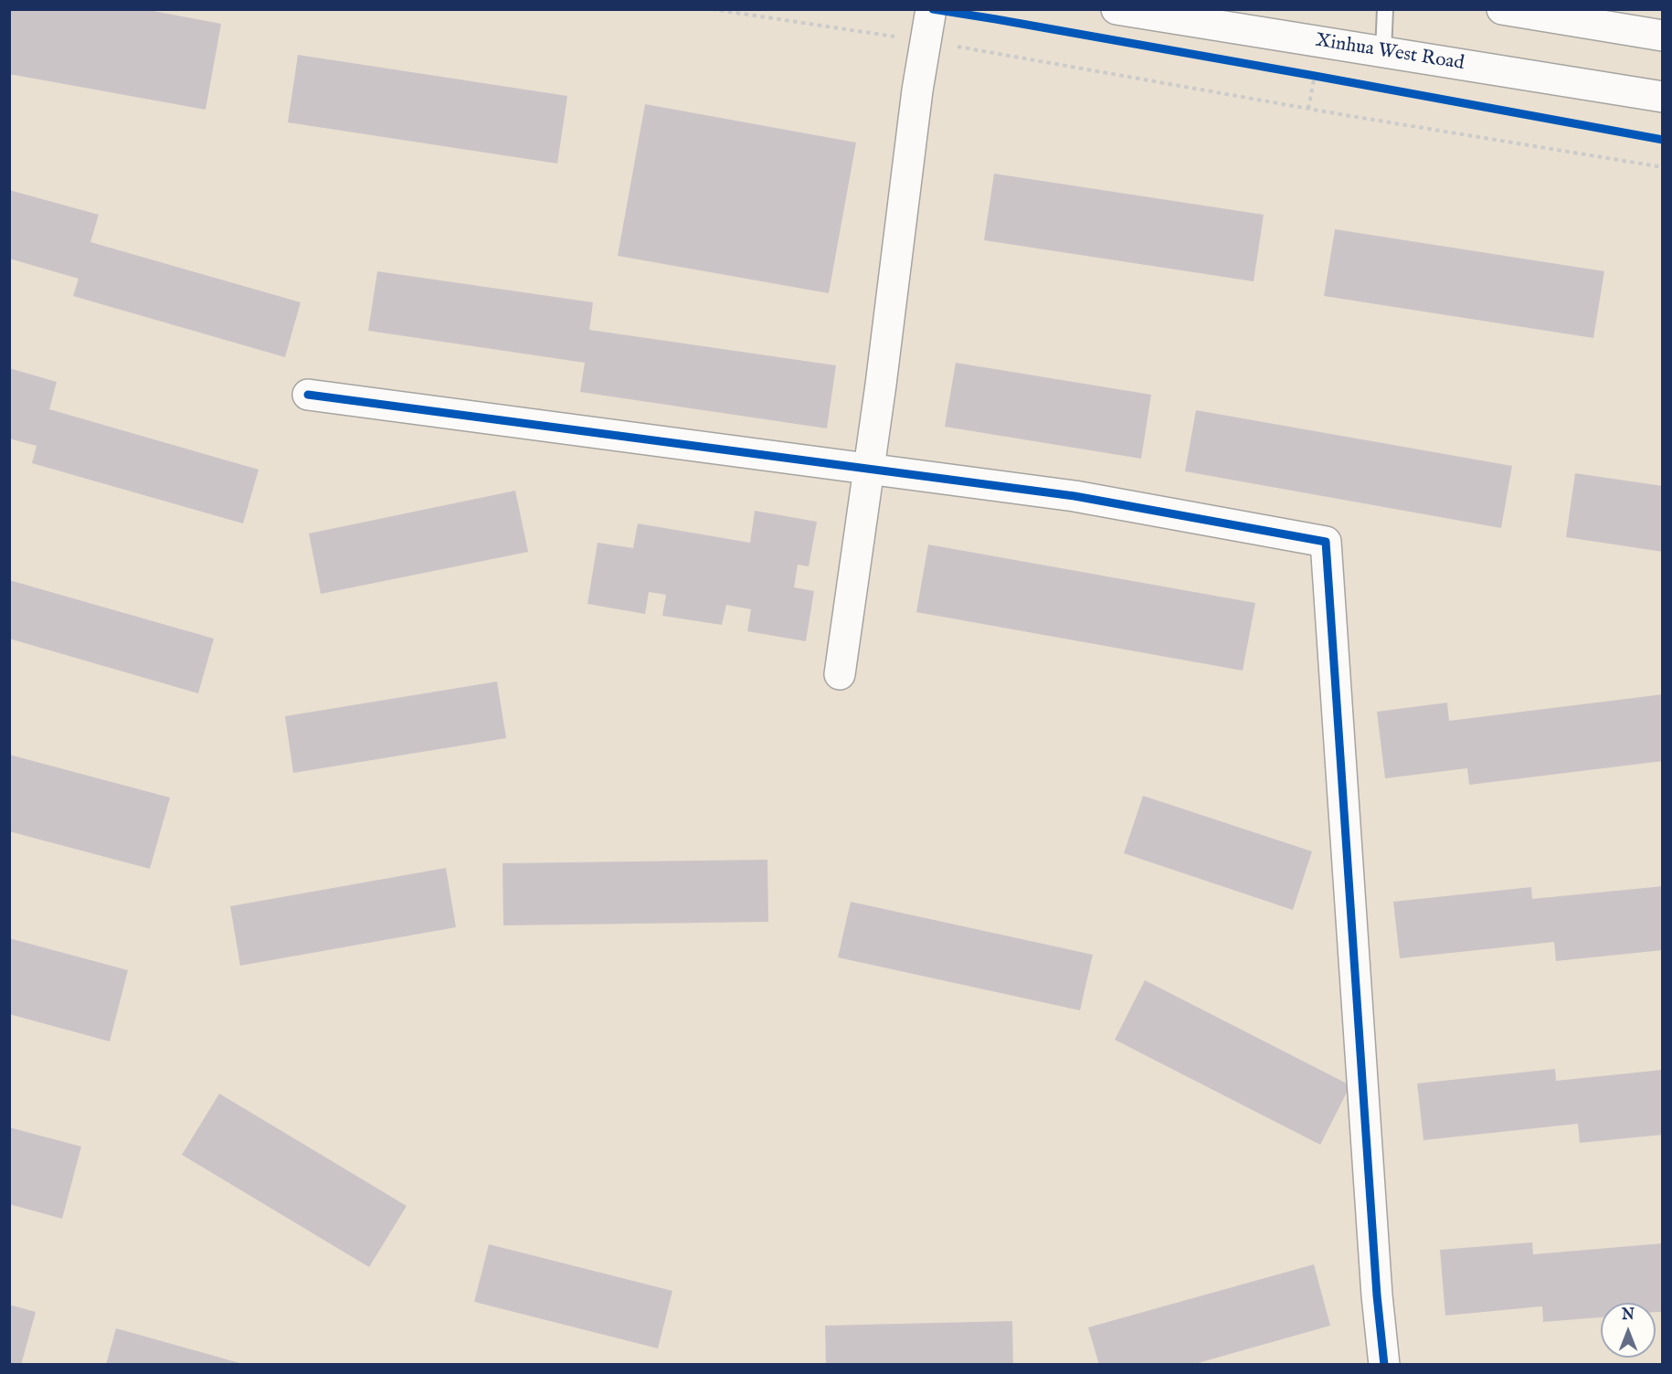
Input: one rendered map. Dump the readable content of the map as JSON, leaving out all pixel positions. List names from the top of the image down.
{
  "streets": {
    "street": ["Xinhua West Road"]
  },
  "north": "top"
}
